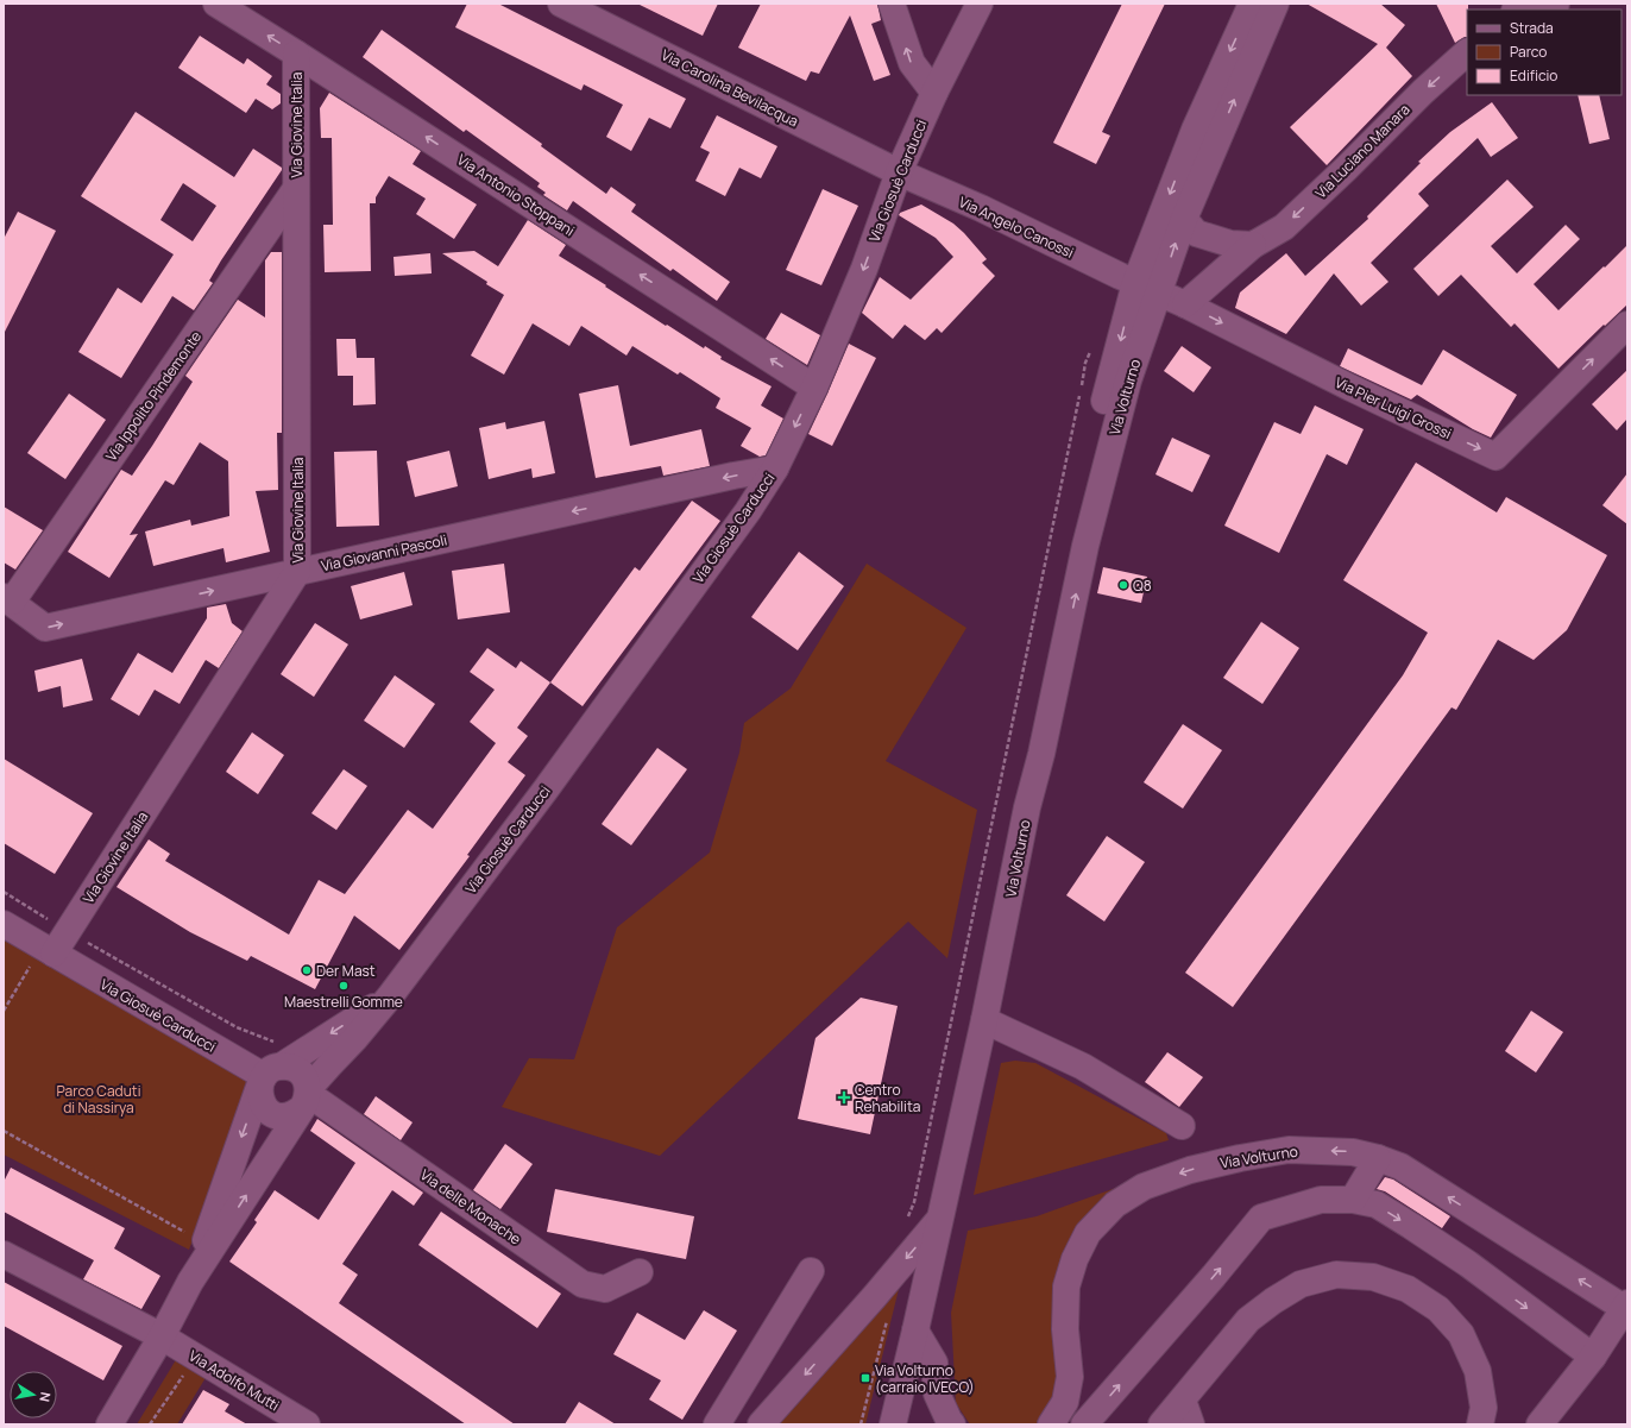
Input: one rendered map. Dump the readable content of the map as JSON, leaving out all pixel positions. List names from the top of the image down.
{
  "streets": {
    "street": [
      "Via Carolina Bevilacqua",
      "Via Giovine Italia",
      "Via Luciano Manara",
      "Via Giosuè Carducci",
      "Via Antonio Stoppani",
      "Via Angelo Canossi",
      "Via Ippolito Pindemonte",
      "Via Volturno",
      "Via Pier Luigi Grossi",
      "Via Giovanni Pascoli",
      "Via delle Monache",
      "Via Adolfo Mutti"
    ]
  },
  "crossings": [
    ["Via Carolina Bevilacqua", "Via Giosuè Carducci"],
    ["Via Carolina Bevilacqua", "Via Angelo Canossi"],
    ["Via Giovine Italia", "Via Giosuè Carducci"],
    ["Via Giovine Italia", "Via Antonio Stoppani"],
    ["Via Giovine Italia", "Via Ippolito Pindemonte"],
    ["Via Giovine Italia", "Via Giovanni Pascoli"],
    ["Via Luciano Manara", "Via Pier Luigi Grossi"],
    ["Via Giosuè Carducci", "Via Antonio Stoppani"],
    ["Via Giosuè Carducci", "Via Angelo Canossi"],
    ["Via Giosuè Carducci", "Via Giovanni Pascoli"],
    ["Via Giosuè Carducci", "Via delle Monache"],
    ["Via Giosuè Carducci", "Via Adolfo Mutti"],
    ["Via Angelo Canossi", "Via Volturno"],
    ["Via Angelo Canossi", "Via Pier Luigi Grossi"],
    ["Via Ippolito Pindemonte", "Via Giovanni Pascoli"],
    ["Via Volturno", "Via Pier Luigi Grossi"]
  ],
  "one_way": ["Via Luciano Manara", "Via Antonio Stoppani", "Via Pier Luigi Grossi"],
  "parks": ["Parco Caduti di Nassirya"],
  "places": {
    "other": ["Q8", "Der Mast", "Maestrelli Gomme"],
    "health": ["Centro Rehabilita"],
    "transit": ["Via Volturno (carraio IVECO)"]
  },
  "legend": ["Strada", "Parco", "Edificio"],
  "north": "right"
}
